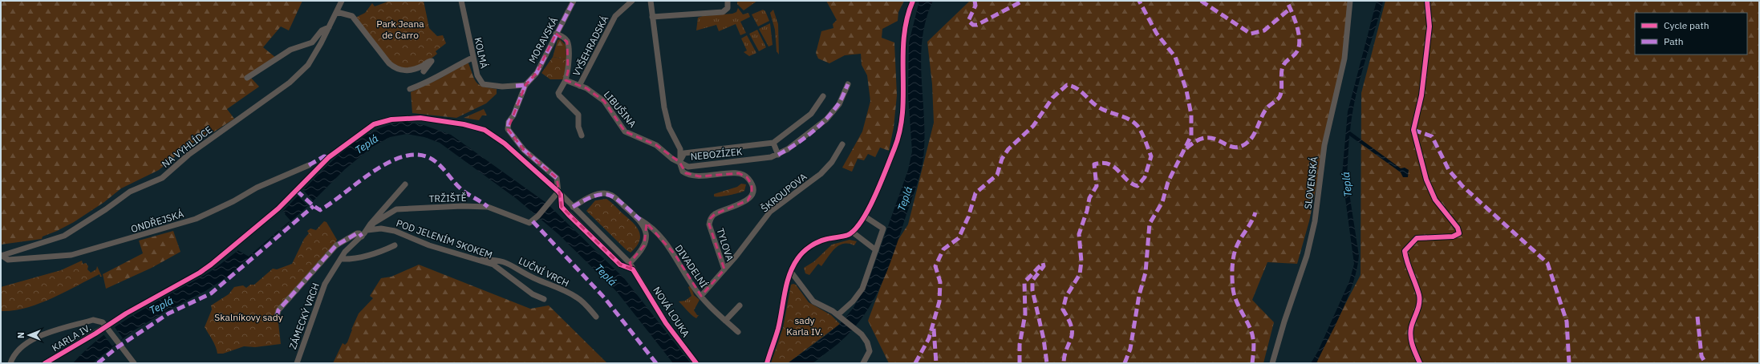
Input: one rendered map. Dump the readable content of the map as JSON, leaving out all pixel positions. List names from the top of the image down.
{
  "streets": {
    "street": [
      "MORAVSKÁ",
      "VYŠEHRADSKÁ",
      "KOLMÁ",
      "LIBUŠINA",
      "NA VYHLÍDCE",
      "NEBOZÍZEK",
      "SLOVENSKÁ",
      "ŠKROUPOVA",
      "TRŽIŠTĚ",
      "ONDŘEJSKÁ",
      "POD JELENÍM SKOKEM",
      "TYLOVA",
      "DIVADELNÍ",
      "LUČNÍ VRCH",
      "NOVÁ LOUKA",
      "ZÁMECKÝ VRCH",
      "KARLA IV."
    ]
  },
  "crossings": [
    ["MORAVSKÁ", "KOLMÁ"],
    ["MORAVSKÁ", "TRŽIŠTĚ"],
    ["MORAVSKÁ", "NOVÁ LOUKA"],
    ["VYŠEHRADSKÁ", "LIBUŠINA"],
    ["LIBUŠINA", "NEBOZÍZEK"],
    ["LIBUŠINA", "TYLOVA"],
    ["NA VYHLÍDCE", "ONDŘEJSKÁ"],
    ["NEBOZÍZEK", "TYLOVA"],
    ["ŠKROUPOVA", "TYLOVA"],
    ["TRŽIŠTĚ", "POD JELENÍM SKOKEM"],
    ["TRŽIŠTĚ", "NOVÁ LOUKA"],
    ["TRŽIŠTĚ", "ZÁMECKÝ VRCH"],
    ["POD JELENÍM SKOKEM", "LUČNÍ VRCH"],
    ["POD JELENÍM SKOKEM", "ZÁMECKÝ VRCH"],
    ["TYLOVA", "DIVADELNÍ"],
    ["DIVADELNÍ", "NOVÁ LOUKA"]
  ],
  "water": ["Teplá"],
  "parks": ["Park Jeana de Carro", "Skalníkovy sady", "sady Karla IV."],
  "legend": ["Cycle path", "Path"],
  "north": "left"
}
